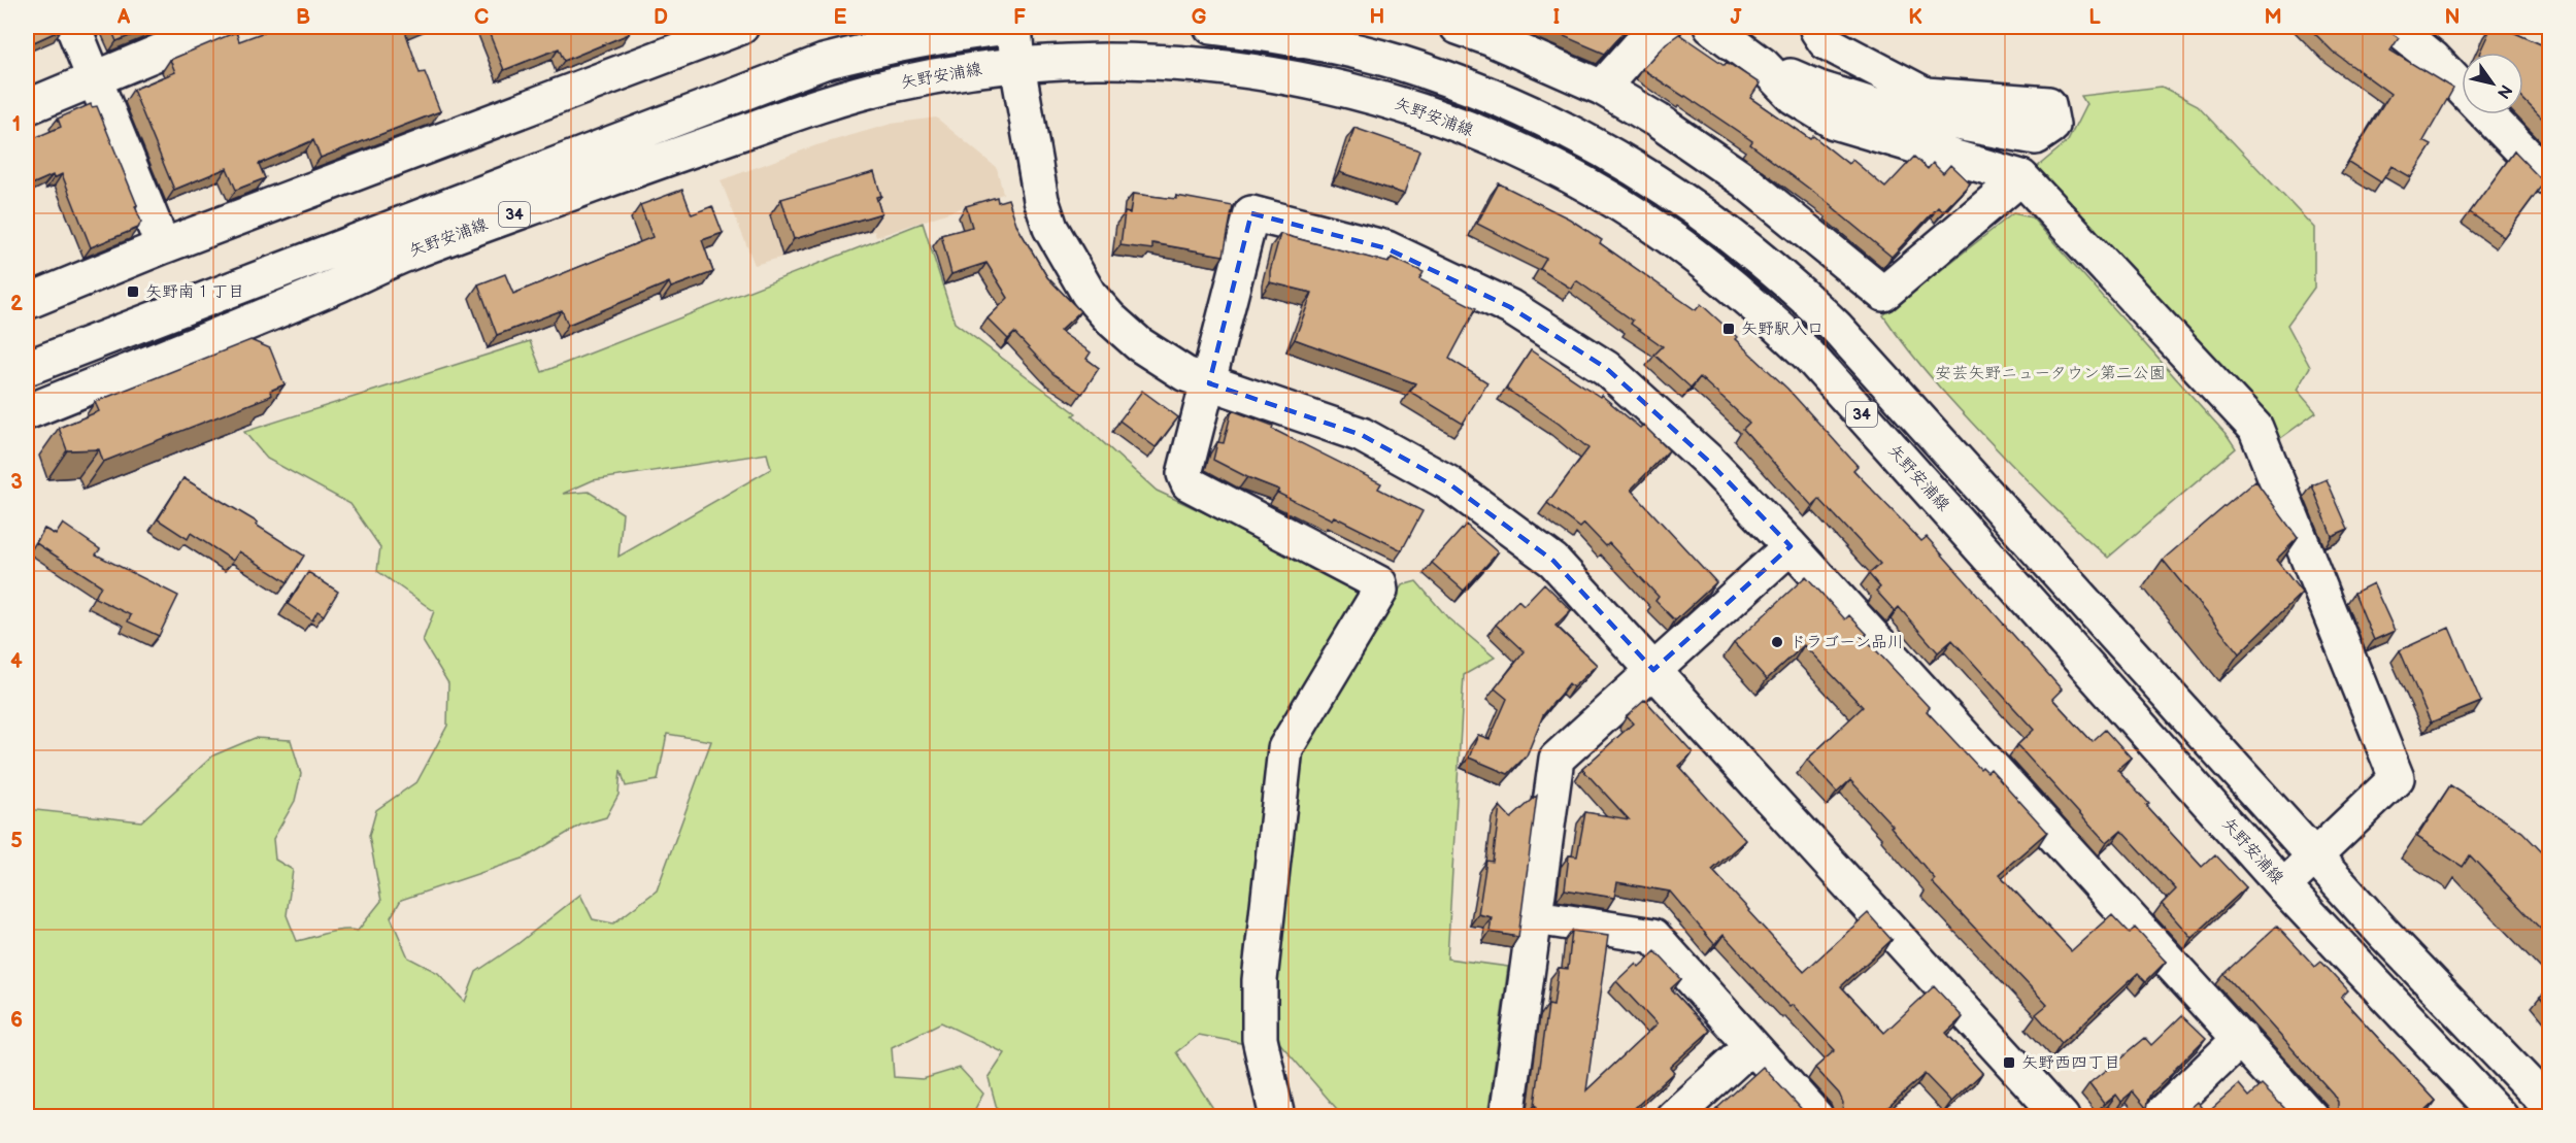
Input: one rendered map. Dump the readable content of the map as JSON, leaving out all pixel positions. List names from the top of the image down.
{
  "streets": {
    "street": ["矢野安浦線", "34"]
  },
  "parks": ["安芸矢野ニュータウン第二公園"],
  "places": {
    "transit": ["矢野南１丁目", "矢野駅入口", "矢野西四丁目"],
    "other": ["ドラゴーン品川"]
  },
  "north": "bottom right",
  "grid": {
    "columns": [
      "A",
      "B",
      "C",
      "D",
      "E",
      "F",
      "G",
      "H",
      "I",
      "J",
      "K",
      "L",
      "M",
      "N"
    ],
    "rows": [
      "1",
      "2",
      "3",
      "4",
      "5",
      "6"
    ]
  }
}
